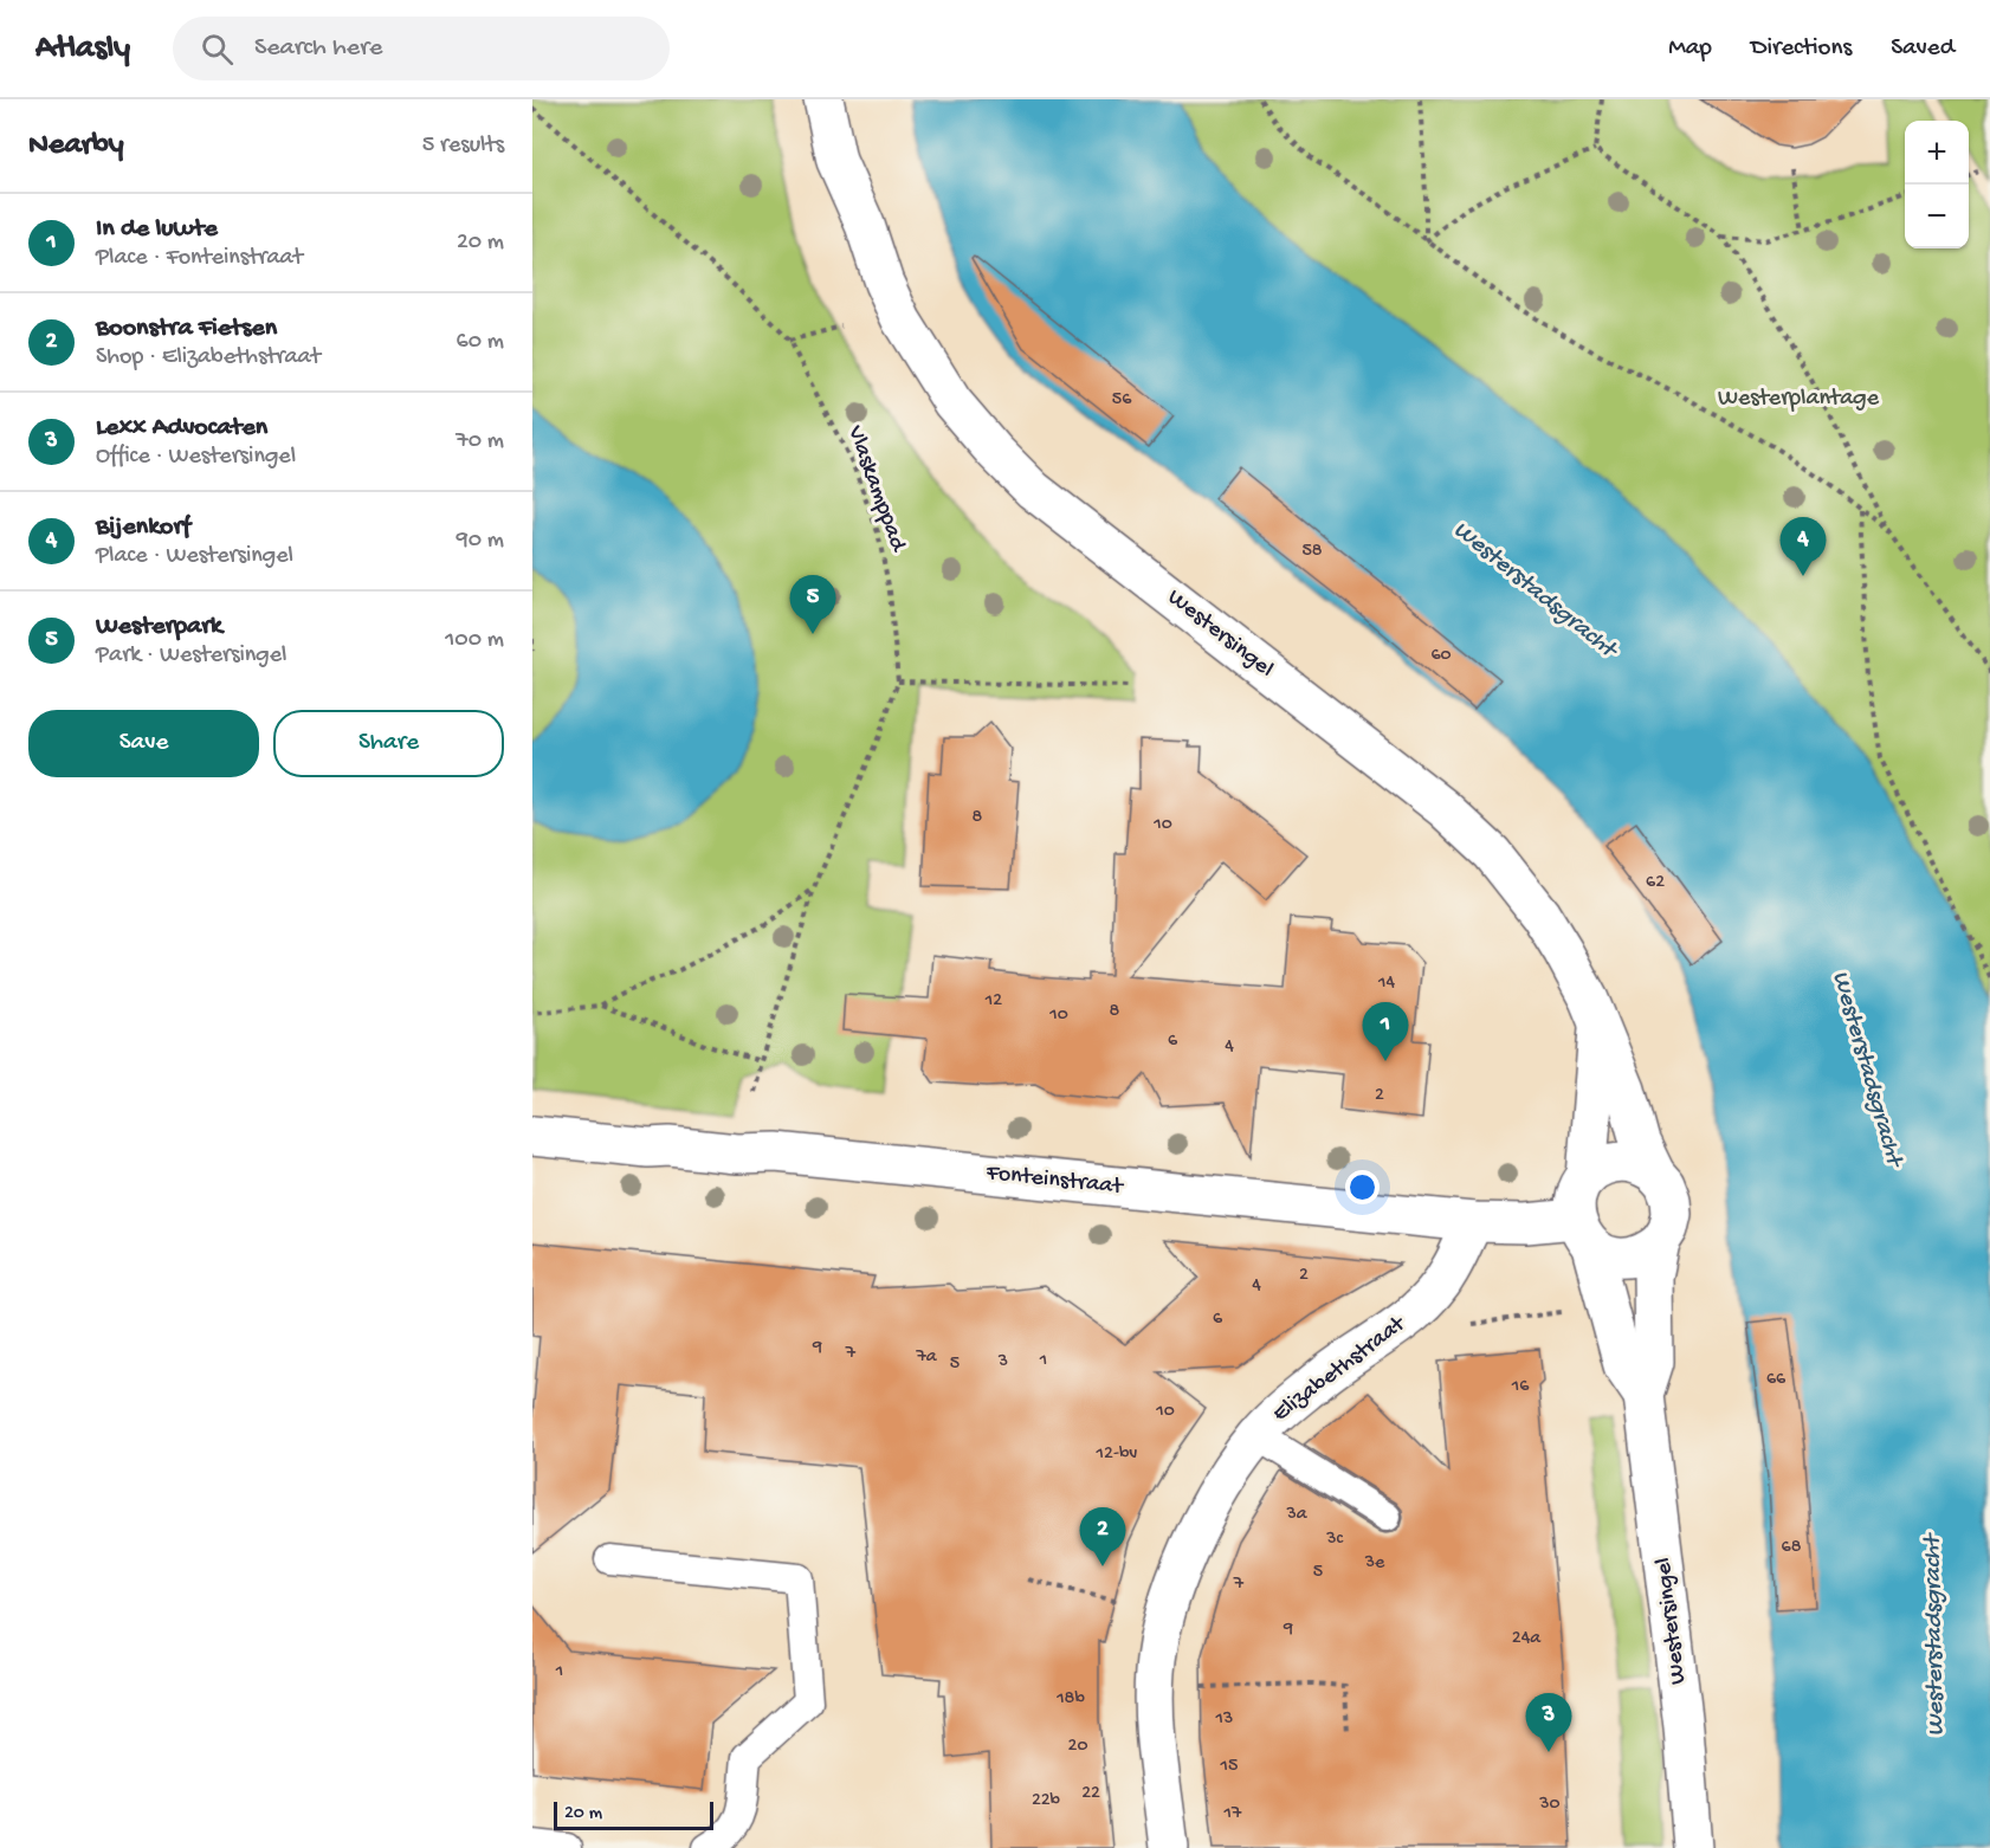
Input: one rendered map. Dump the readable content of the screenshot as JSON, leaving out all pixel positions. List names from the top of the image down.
{
  "streets": {
    "main road": ["Westersingel", "Fonteinstraat", "Elizabethstraat"],
    "path": ["Vlaskamppad"]
  },
  "crossings": [
    ["Westersingel", "Fonteinstraat"],
    ["Fonteinstraat", "Elizabethstraat"]
  ],
  "water": ["Westerstadsgracht"],
  "parks": ["Westerplantage"],
  "house_numbers": [
    "56",
    "58",
    "60",
    "8",
    "10",
    "62",
    "14",
    "12",
    "8",
    "10",
    "6",
    "4",
    "2",
    "2",
    "4",
    "6",
    "9",
    "7",
    "7a",
    "1",
    "3",
    "5",
    "66",
    "16",
    "10",
    "12-bv",
    "3a",
    "3c",
    "68",
    "3e",
    "5",
    "7",
    "9",
    "24a",
    "1",
    "18b",
    "13",
    "20",
    "15",
    "22",
    "22b",
    "30",
    "17"
  ],
  "scale_bar": "20 m",
  "page": {
    "header": "Atlasly",
    "search": "Search here",
    "nav": ["Map", "Directions", "Saved"],
    "heading": ["Nearby", "5 results"],
    "map_buttons": ["+", "−"],
    "list": [
      {
        "mark": "1",
        "name": "In de luwte",
        "note": "Place · Fonteinstraat",
        "value": "20 m"
      },
      {
        "mark": "2",
        "name": "Boonstra Fietsen",
        "note": "Shop · Elizabethstraat",
        "value": "60 m"
      },
      {
        "mark": "3",
        "name": "Lexx Advocaten",
        "note": "Office · Westersingel",
        "value": "70 m"
      },
      {
        "mark": "4",
        "name": "Bijenkorf",
        "note": "Place · Westersingel",
        "value": "90 m"
      },
      {
        "mark": "5",
        "name": "Westerpark",
        "note": "Park · Westersingel",
        "value": "100 m"
      }
    ],
    "pins": [
      "4",
      "5",
      "1",
      "2",
      "3"
    ],
    "buttons": ["Save", "Share"],
    "scale": "20 m"
  }
}
